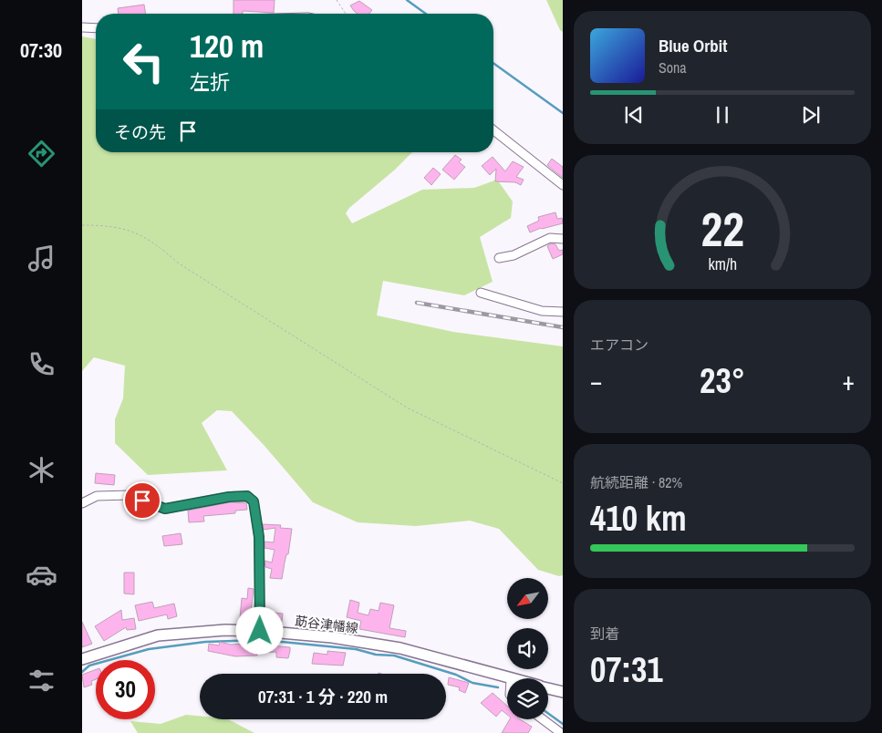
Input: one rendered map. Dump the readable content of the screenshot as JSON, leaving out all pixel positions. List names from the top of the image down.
{
  "streets": {
    "main road": ["莇谷津幡線"]
  },
  "north": "bottom left",
  "page": {
    "tabs": "07:30",
    "turn": ["120 m", "左折"],
    "song": ["Blue Orbit", "Sona"],
    "then": "その先",
    "tile": [
      "エアコン",
      ["航続距離 · 82%", "410 km"],
      ["到着", "07:31"]
    ],
    "heat": ["−", "23°", "+"],
    "limit": "30",
    "trip": "07:31 · 1 分 · 220 m",
    "gauge": ["22", "km/h"]
  }
}
